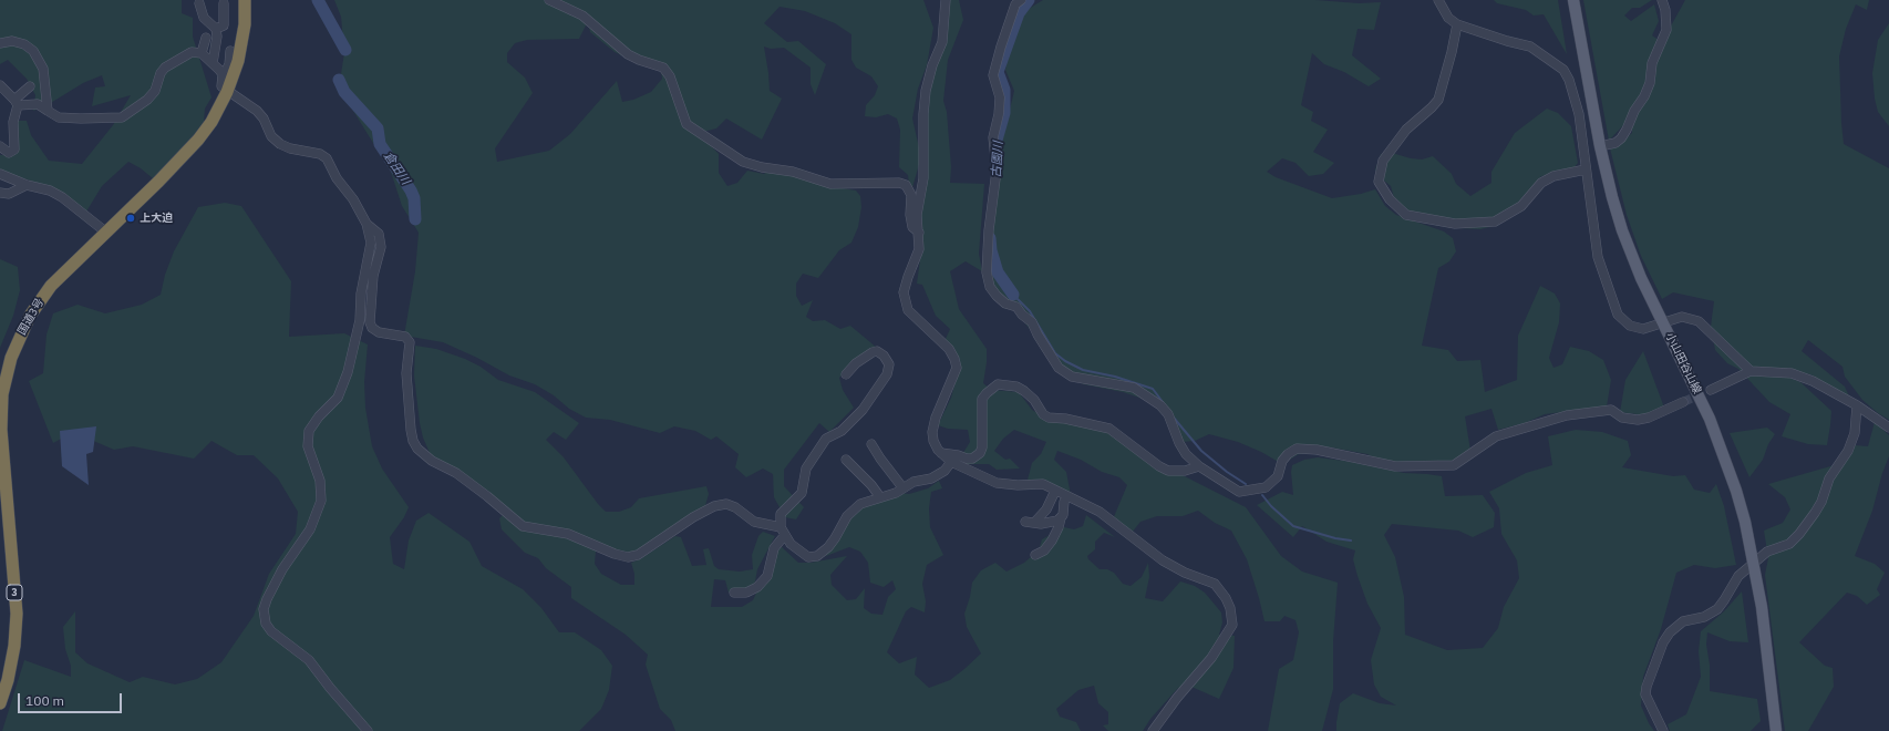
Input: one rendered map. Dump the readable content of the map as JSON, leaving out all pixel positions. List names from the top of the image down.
{
  "streets": {
    "highway": ["国道3号", "3"],
    "main road": ["小山田谷山線"]
  },
  "water": ["古園川", "倉田川"],
  "places": ["上大迫"],
  "scale_bar": "100 m"
}
